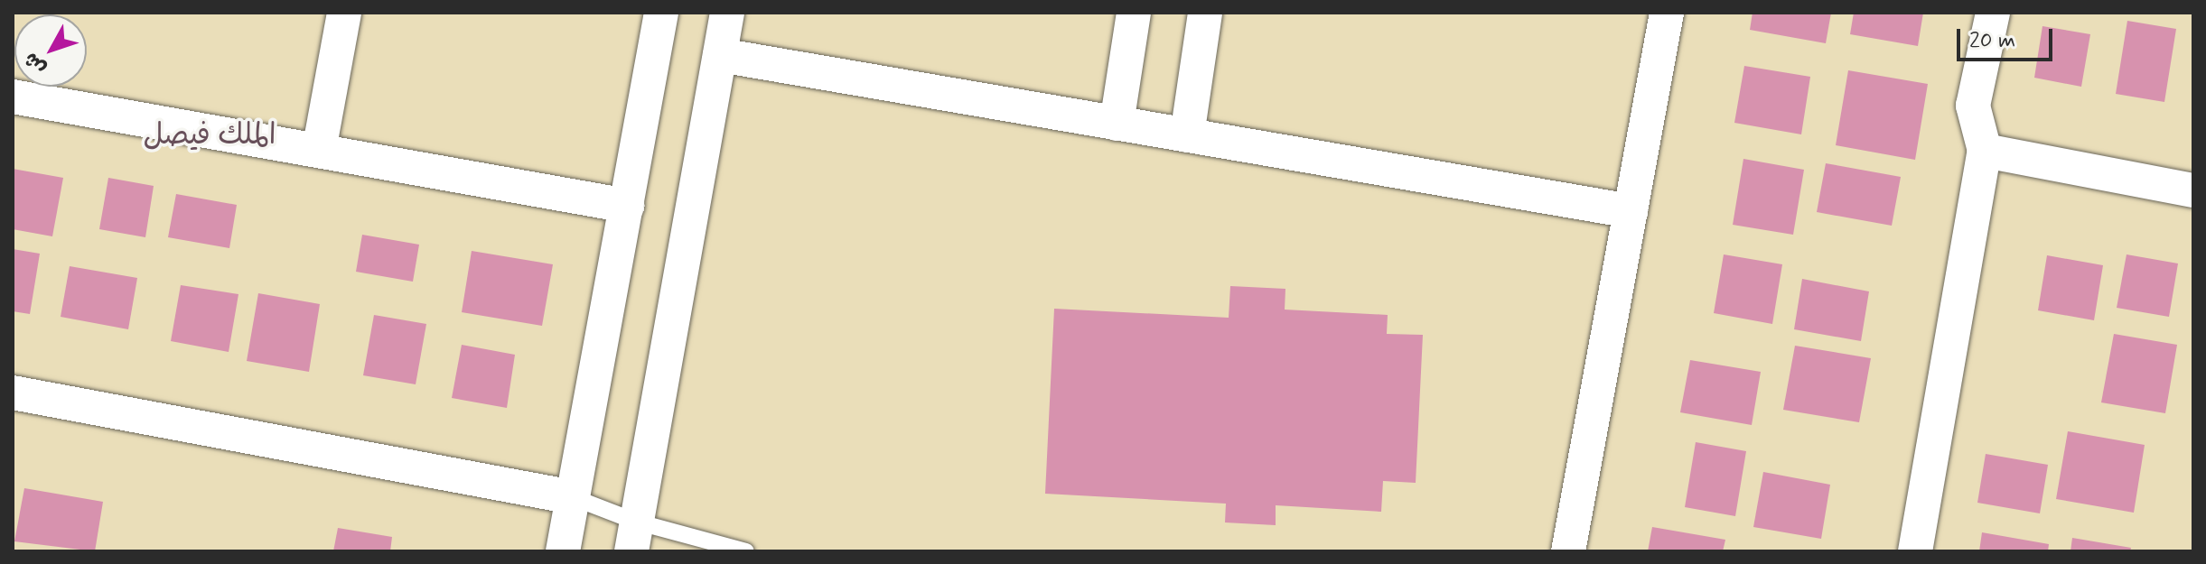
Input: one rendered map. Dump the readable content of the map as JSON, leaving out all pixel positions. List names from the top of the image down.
{
  "districts": ["الملك فيصل"],
  "scale_bar": "20 m",
  "north": "bottom left"
}
